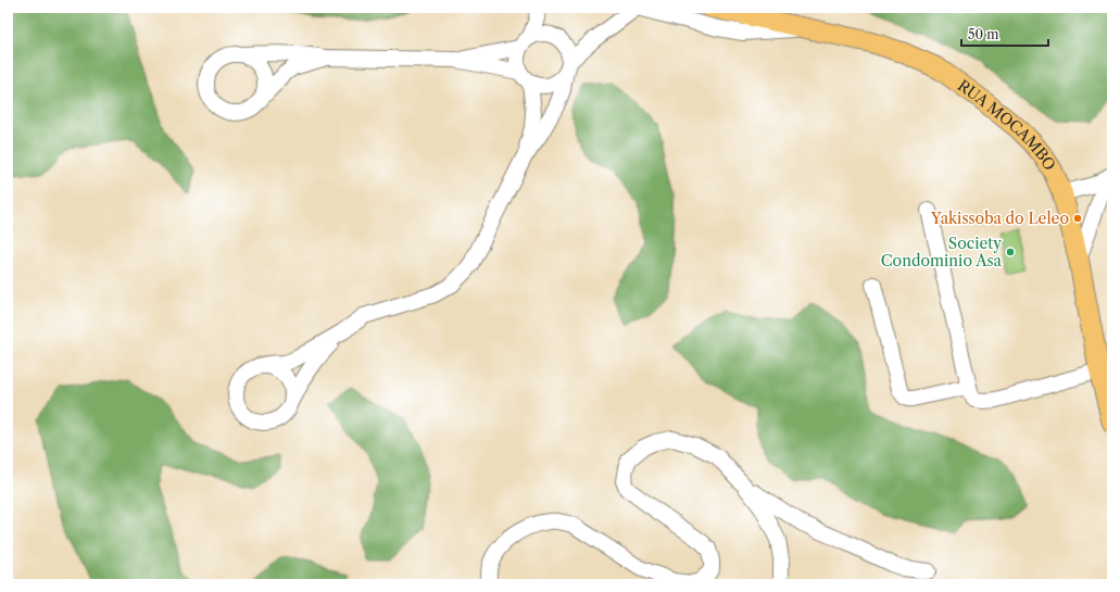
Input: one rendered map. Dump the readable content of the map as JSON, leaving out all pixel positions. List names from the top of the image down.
{
  "streets": {
    "main road": ["RUA MOCAMBO"]
  },
  "places": ["Yakissoba do Leleo", "Society Condominio Asa"],
  "scale_bar": "50 m"
}
